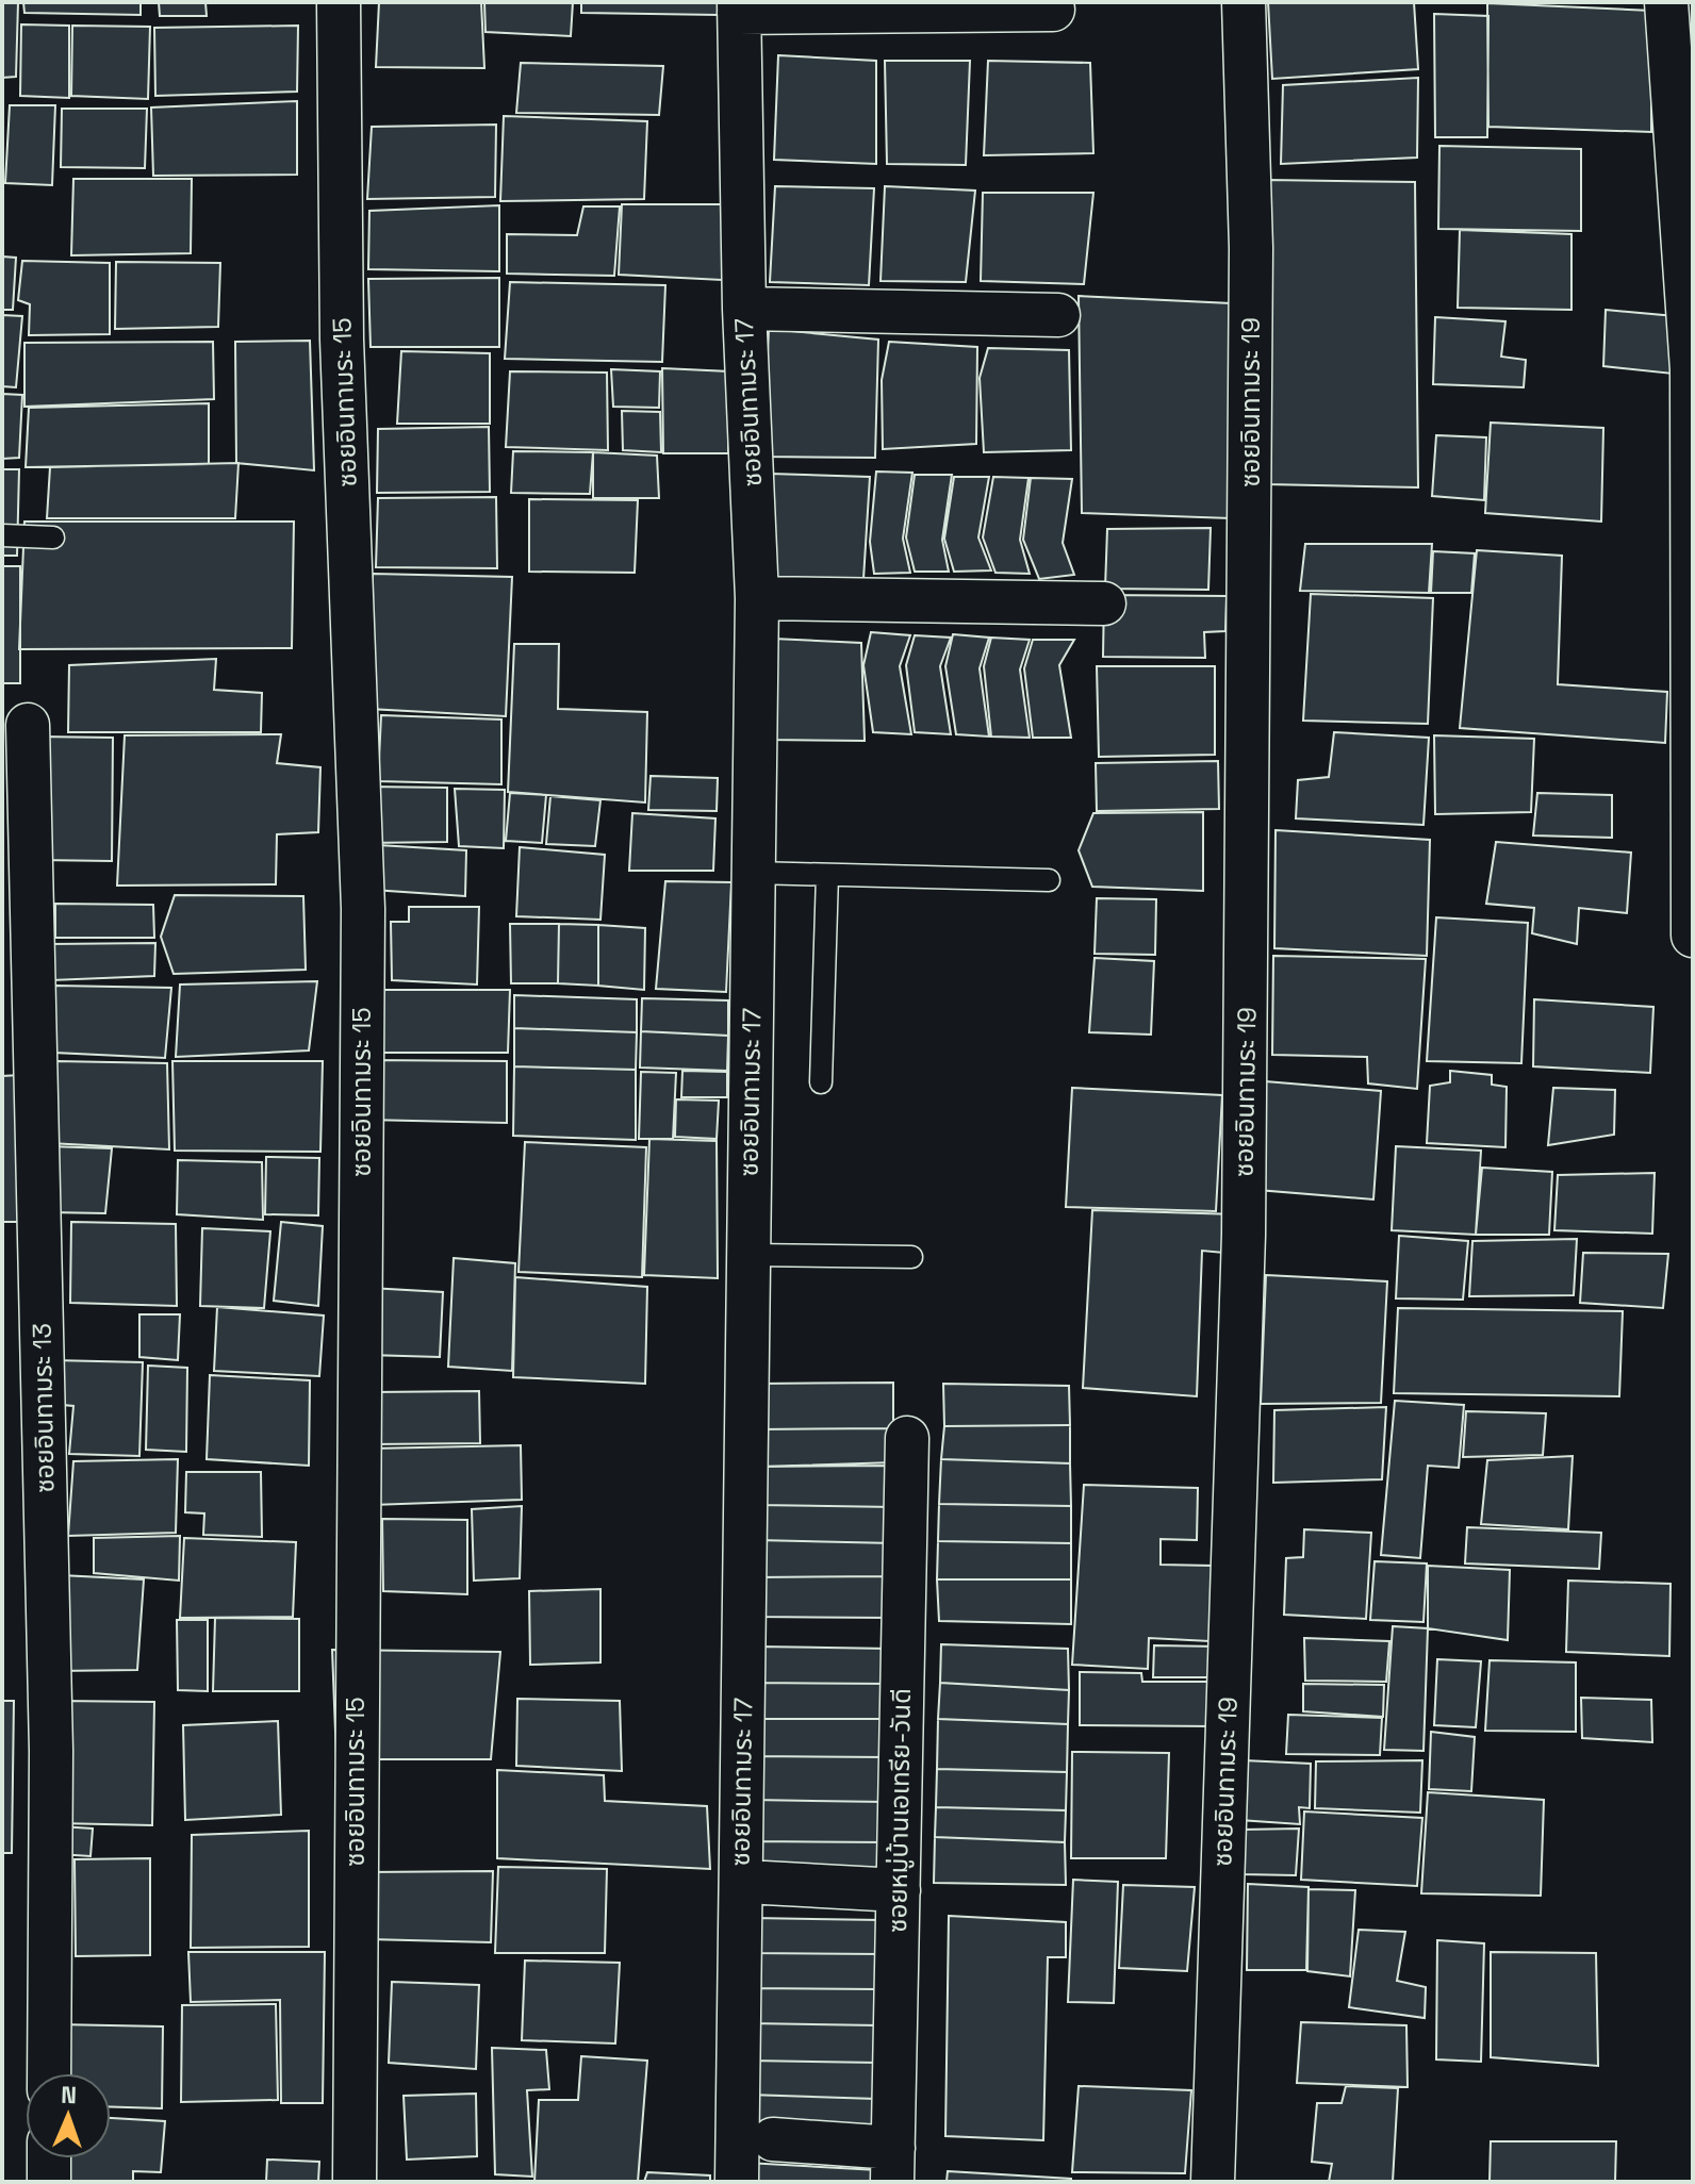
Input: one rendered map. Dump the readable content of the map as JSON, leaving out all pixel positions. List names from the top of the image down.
{
  "streets": {
    "street": [
      "ซอยอินทามระ 15",
      "ซอยอินทามระ 17",
      "ซอยอินทามระ 19",
      "ซอยอินทามระ 13",
      "ซอยหมู่บ้านเอเทรีย-วันดี"
    ]
  },
  "north": "top"
}
